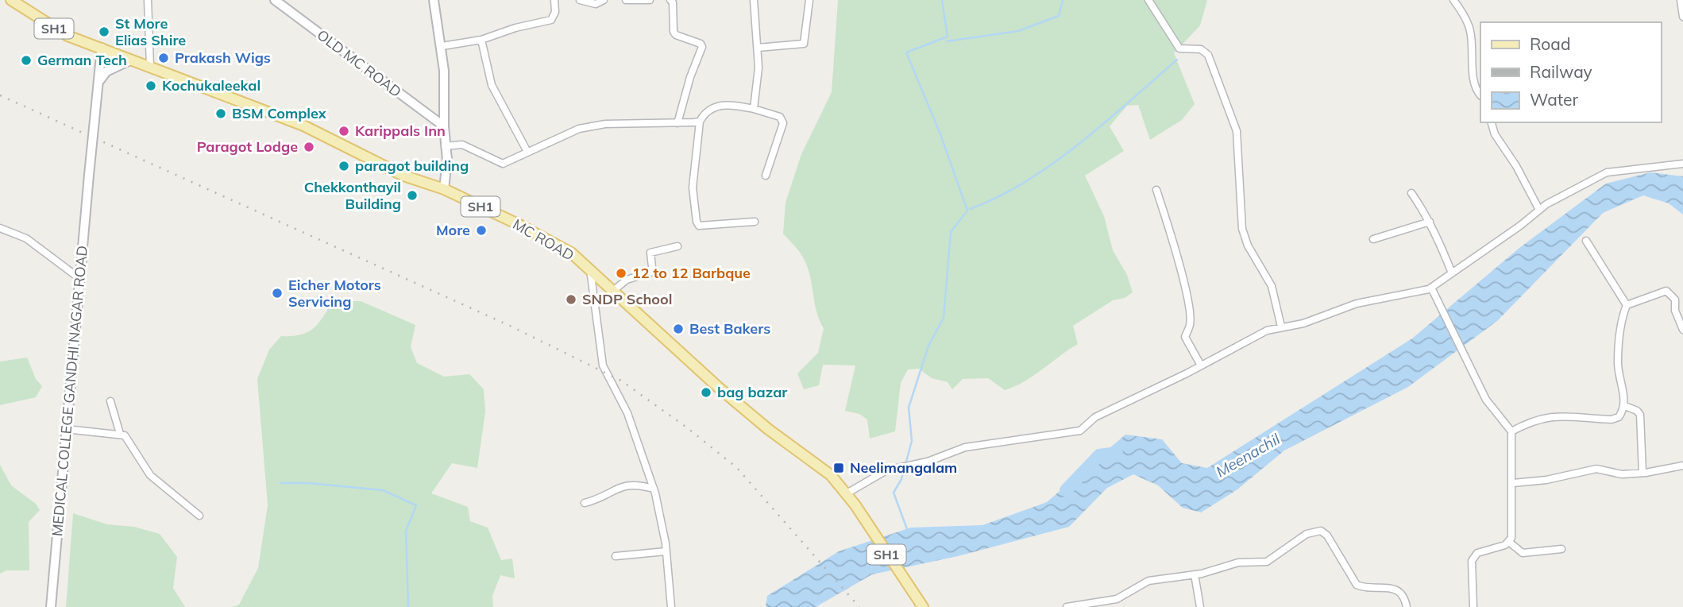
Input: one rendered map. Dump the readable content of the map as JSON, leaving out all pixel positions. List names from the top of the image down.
{
  "streets": {
    "main road": [
      "SH1",
      "OLD MC ROAD",
      "MC ROAD",
      "MEDICAL COLLEGE GANDHI NAGAR ROAD"
    ]
  },
  "crossings": [
    ["MC ROAD", "MEDICAL COLLEGE GANDHI NAGAR ROAD"]
  ],
  "water": ["Meenachil"],
  "places": {
    "other": [
      "St More Elias Shire",
      "Prakash Wigs",
      "German Tech",
      "Kochukaleekal",
      "BSM Complex",
      "Karippals Inn",
      "Paragot Lodge",
      "paragot building",
      "Chekkonthayil Building",
      "More",
      "12 to 12 Barbque",
      "Eicher Motors Servicing",
      "SNDP School",
      "Best Bakers",
      "bag bazar"
    ],
    "transit": ["Neelimangalam"]
  },
  "legend": ["Road", "Railway", "Water"]
}
